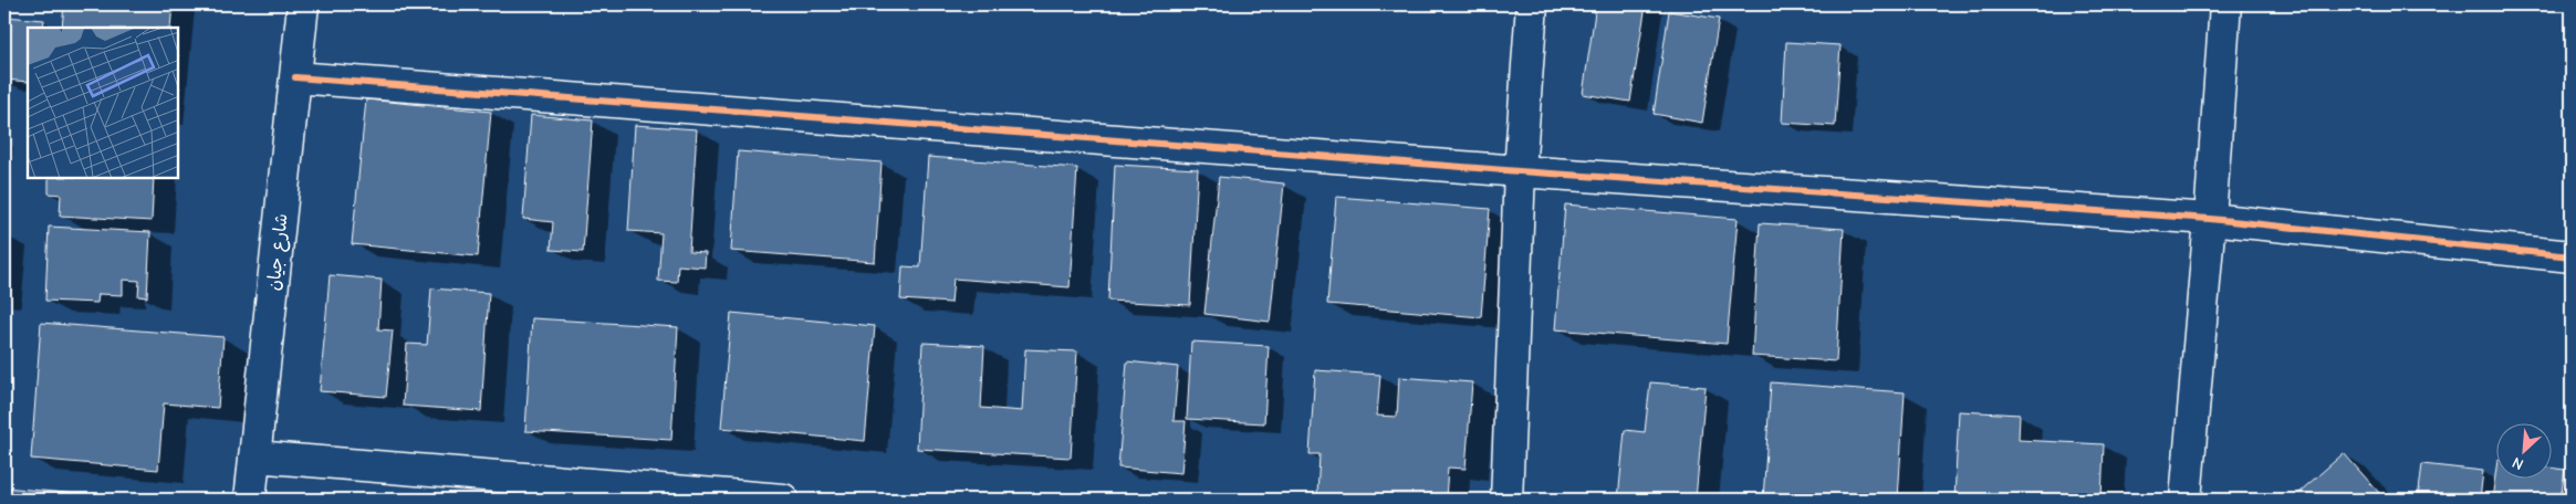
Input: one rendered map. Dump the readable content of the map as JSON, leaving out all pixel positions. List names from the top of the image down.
{
  "streets": {
    "street": ["شارع جيان"]
  },
  "north": "bottom left"
}
